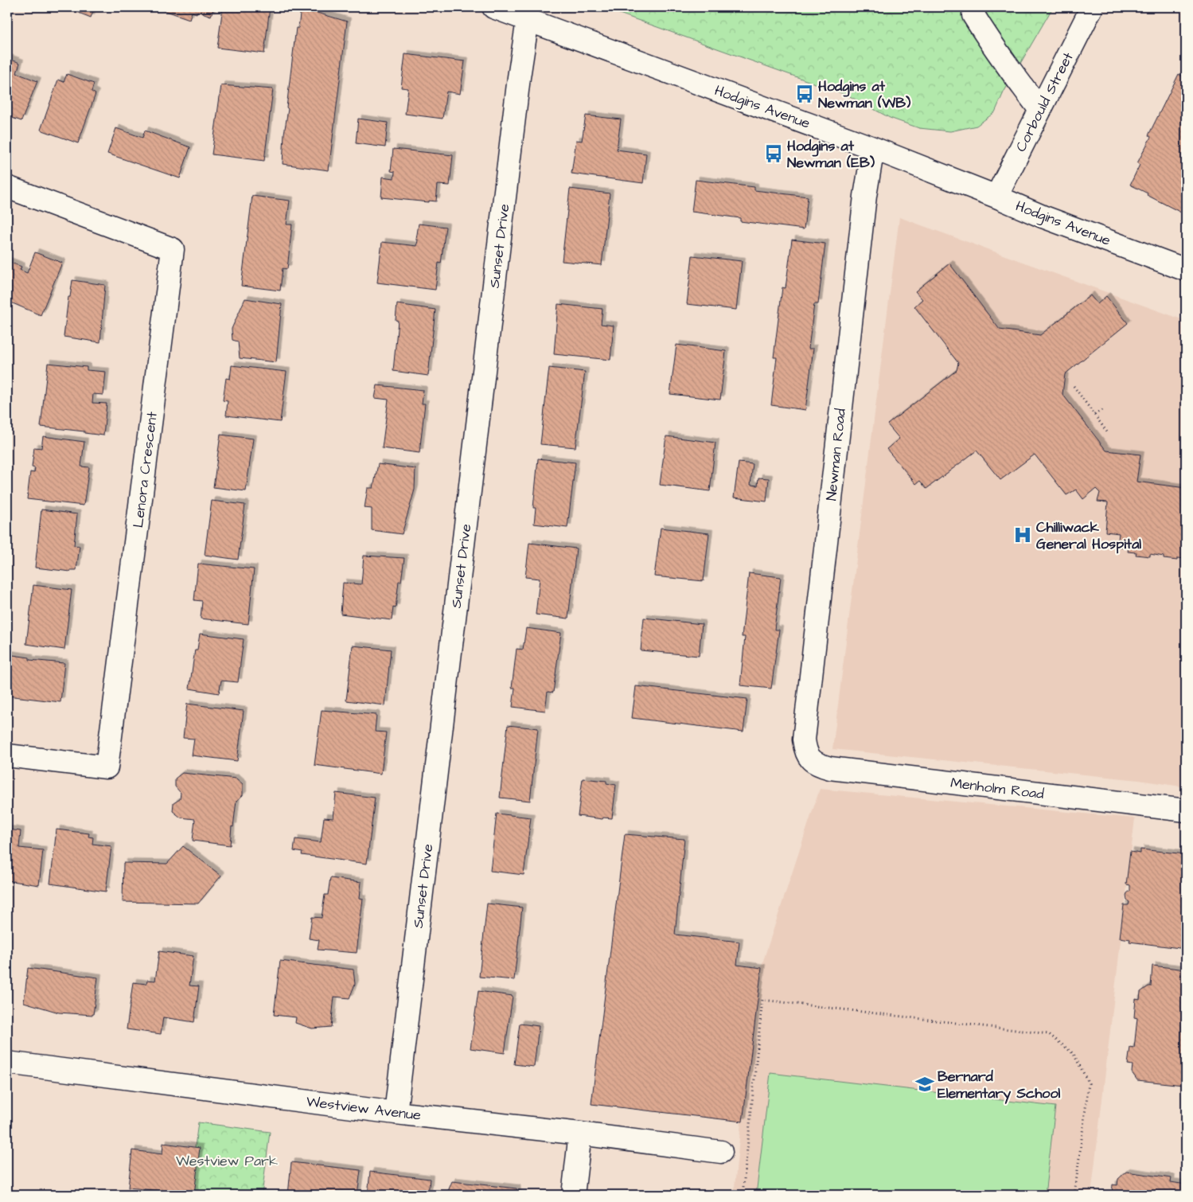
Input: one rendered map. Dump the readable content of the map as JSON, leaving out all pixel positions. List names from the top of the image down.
{
  "streets": {
    "street": [
      "Corbould Street",
      "Hodgins Avenue",
      "Sunset Drive",
      "Newman Road",
      "Lenora Crescent",
      "Menholm Road",
      "Westview Avenue"
    ]
  },
  "crossings": [
    ["Corbould Street", "Hodgins Avenue"],
    ["Hodgins Avenue", "Sunset Drive"],
    ["Hodgins Avenue", "Newman Road"],
    ["Sunset Drive", "Westview Avenue"],
    ["Newman Road", "Menholm Road"]
  ],
  "parks": ["Westview Park"],
  "places": {
    "bus stop": ["Hodgins at Newman (WB)", "Hodgins at Newman (EB)"],
    "hospital": ["Chilliwack General Hospital"],
    "school or university": ["Bernard Elementary School"]
  }
}
